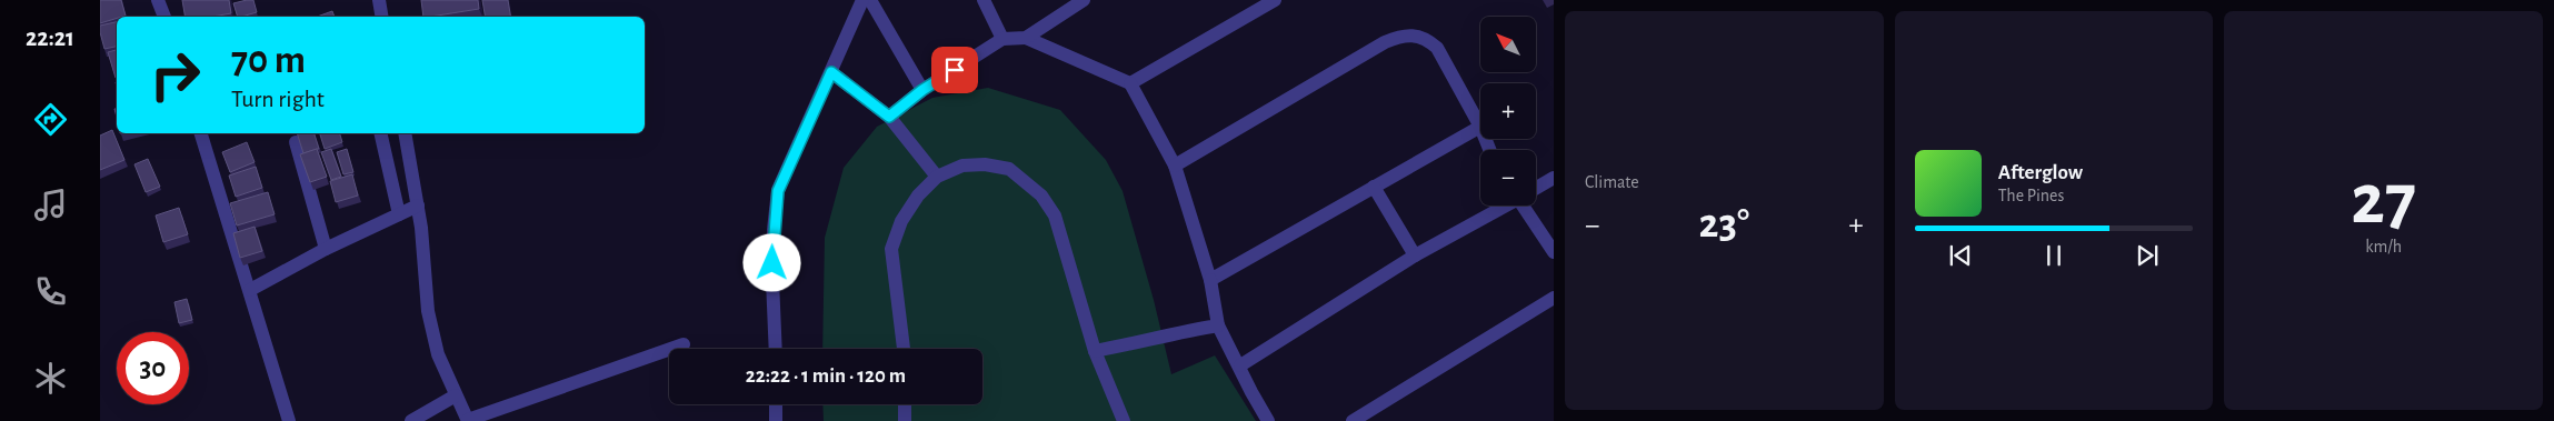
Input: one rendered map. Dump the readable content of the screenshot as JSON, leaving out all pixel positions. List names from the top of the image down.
{
  "north": "top left",
  "page": {
    "tabs": "22:21",
    "tile": [
      "Climate",
      ["27", "km/h"]
    ],
    "map_buttons": ["+", "−"],
    "turn": ["70 m", "Turn right"],
    "song": ["Afterglow", "The Pines"],
    "heat": ["−", "23°", "+"],
    "limit": "30",
    "trip": "22:22 · 1 min · 120 m"
  }
}
